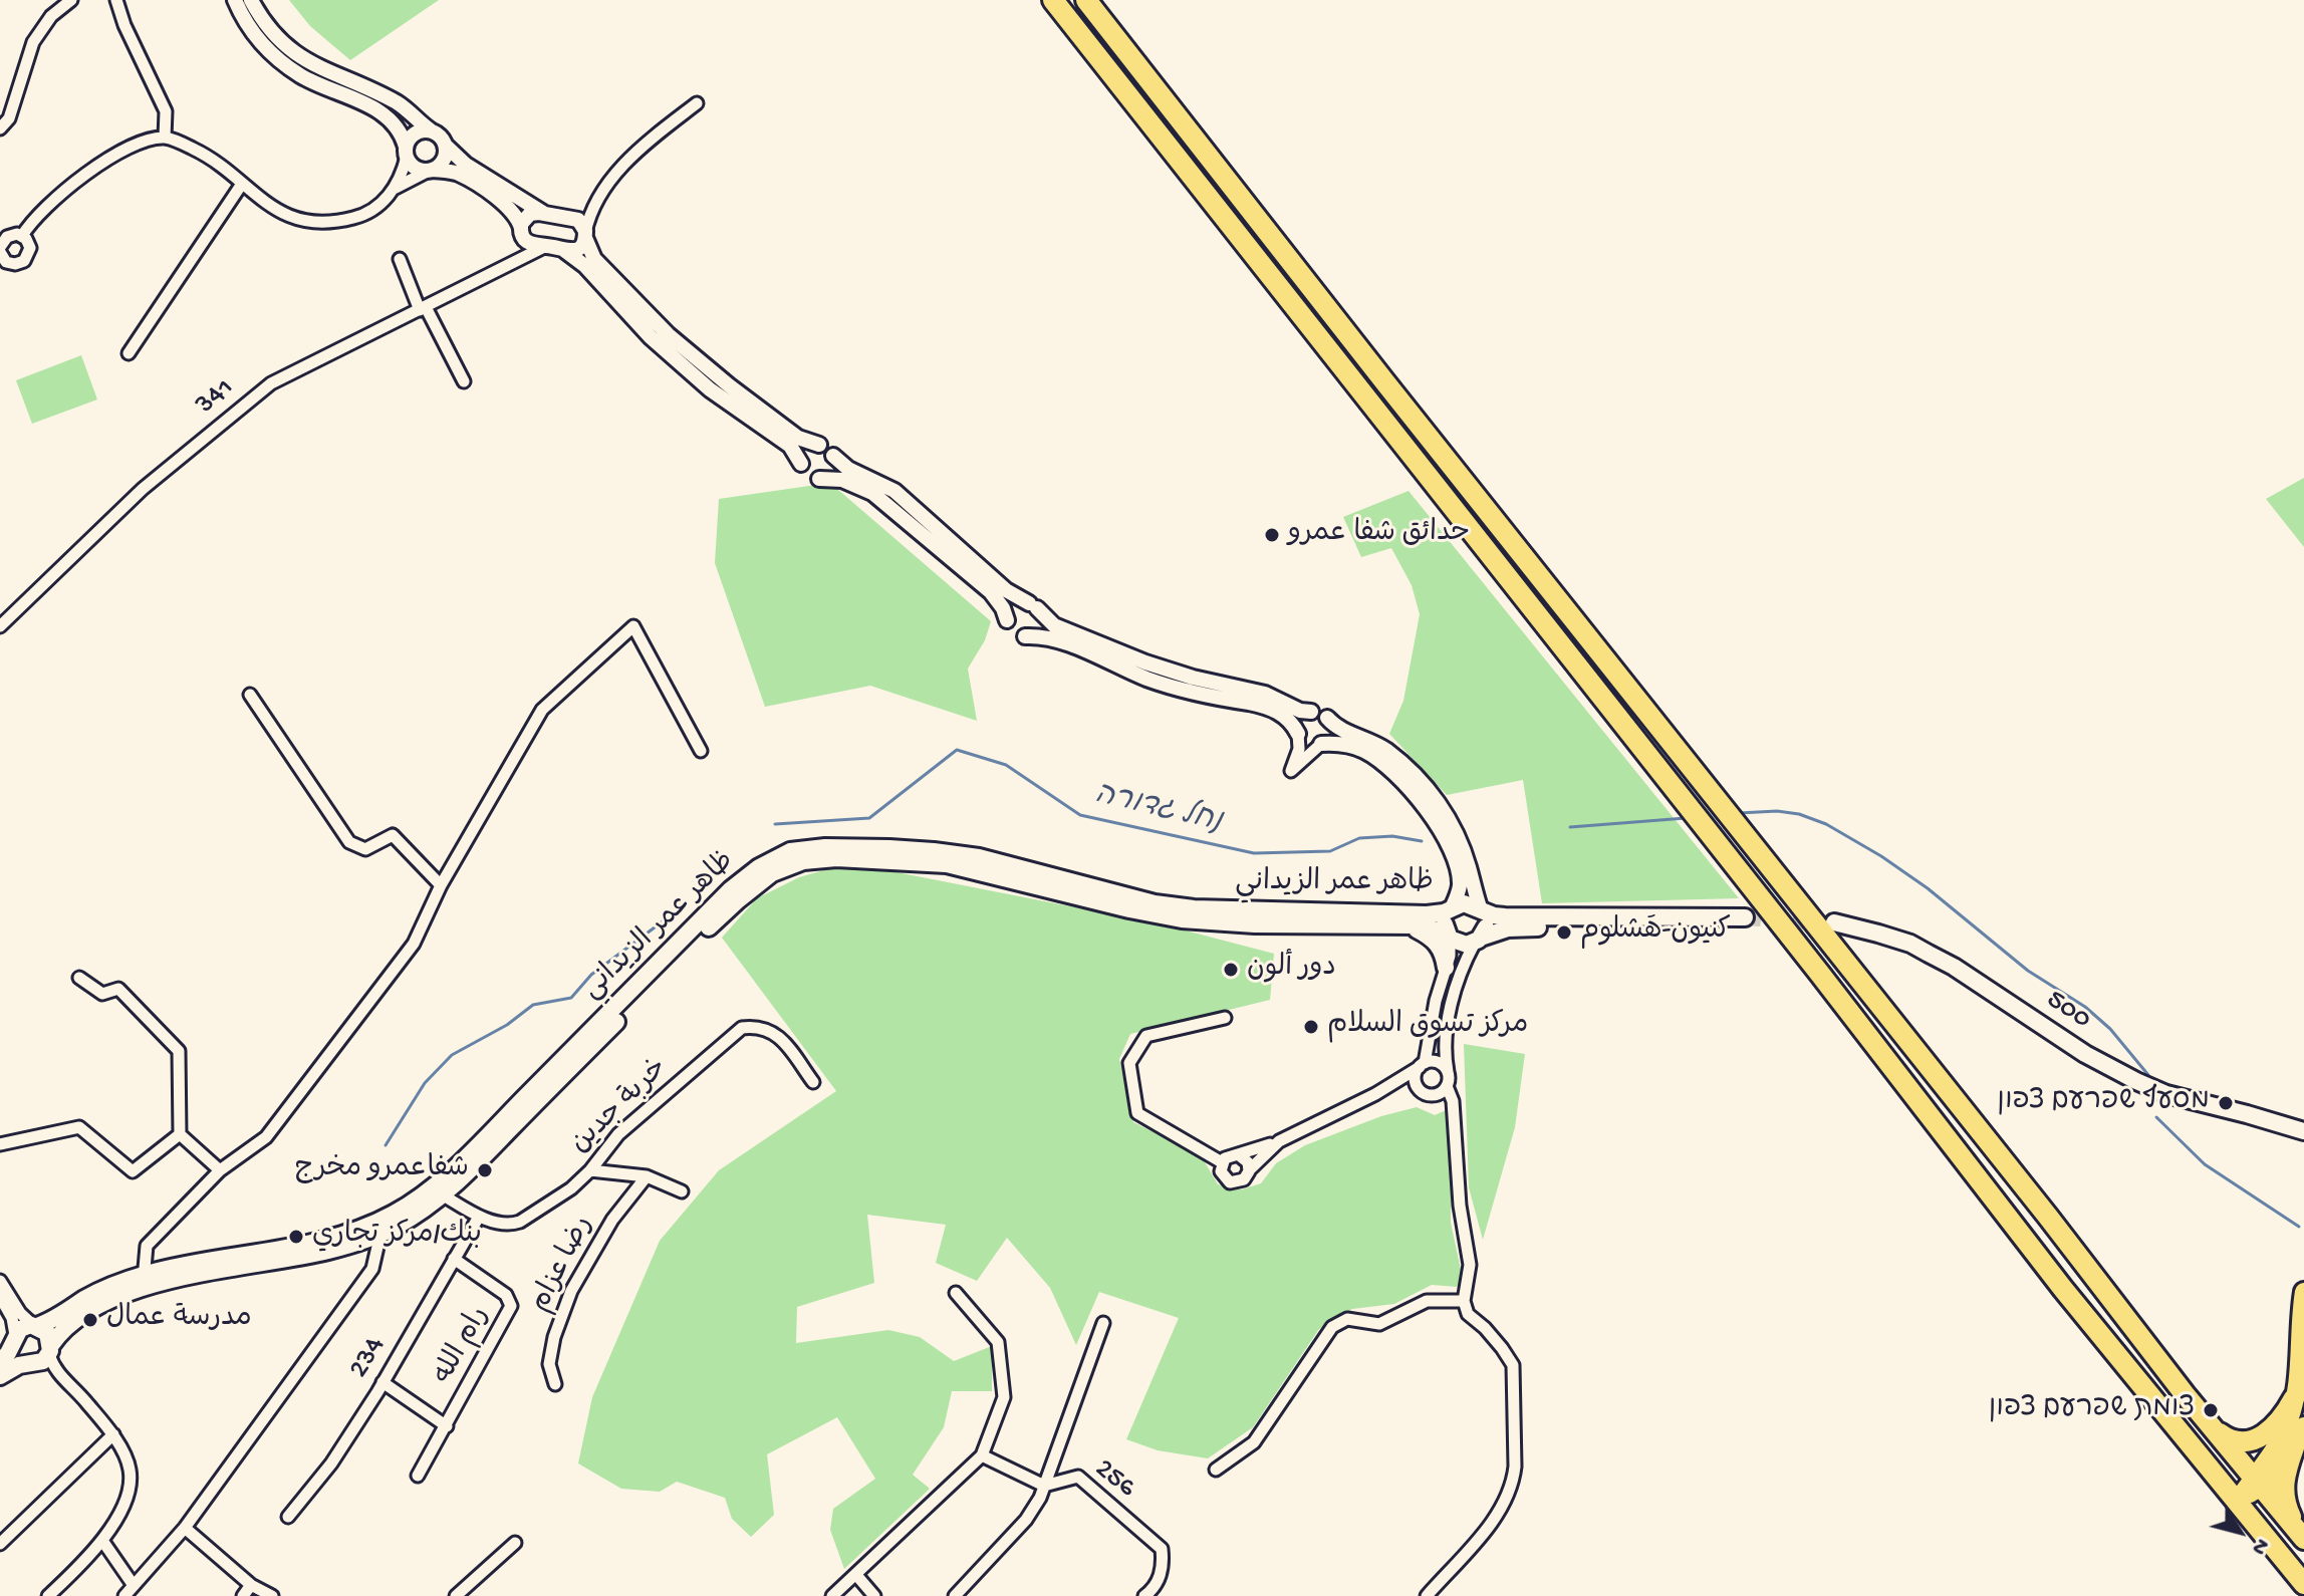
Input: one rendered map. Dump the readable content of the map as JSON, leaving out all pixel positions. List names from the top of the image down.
{
  "streets": {
    "main road": ["ظاهر عمر الزيداني", "500"],
    "street": [
      "341",
      "خربة جدين",
      "رضا عزام",
      "رام الله",
      "234",
      "256"
    ]
  },
  "crossings": [
    ["ظاهر عمر الزيداني", "خربة جدين"],
    ["خربة جدين", "234"],
    ["رام الله", "234"]
  ],
  "water": ["נחל גדורה"],
  "places": [
    "حدائق شفا عمرو",
    "كنيون-هَشلوم",
    "دور ألون",
    "مركز تسوق السلام",
    "מסעף שפרעם צפון",
    "شفاعمرو مخرج",
    "بنك/مركز تجاري",
    "مدرسة عمال",
    "צומת שפרעם צפון"
  ],
  "north": "bottom right"
}
